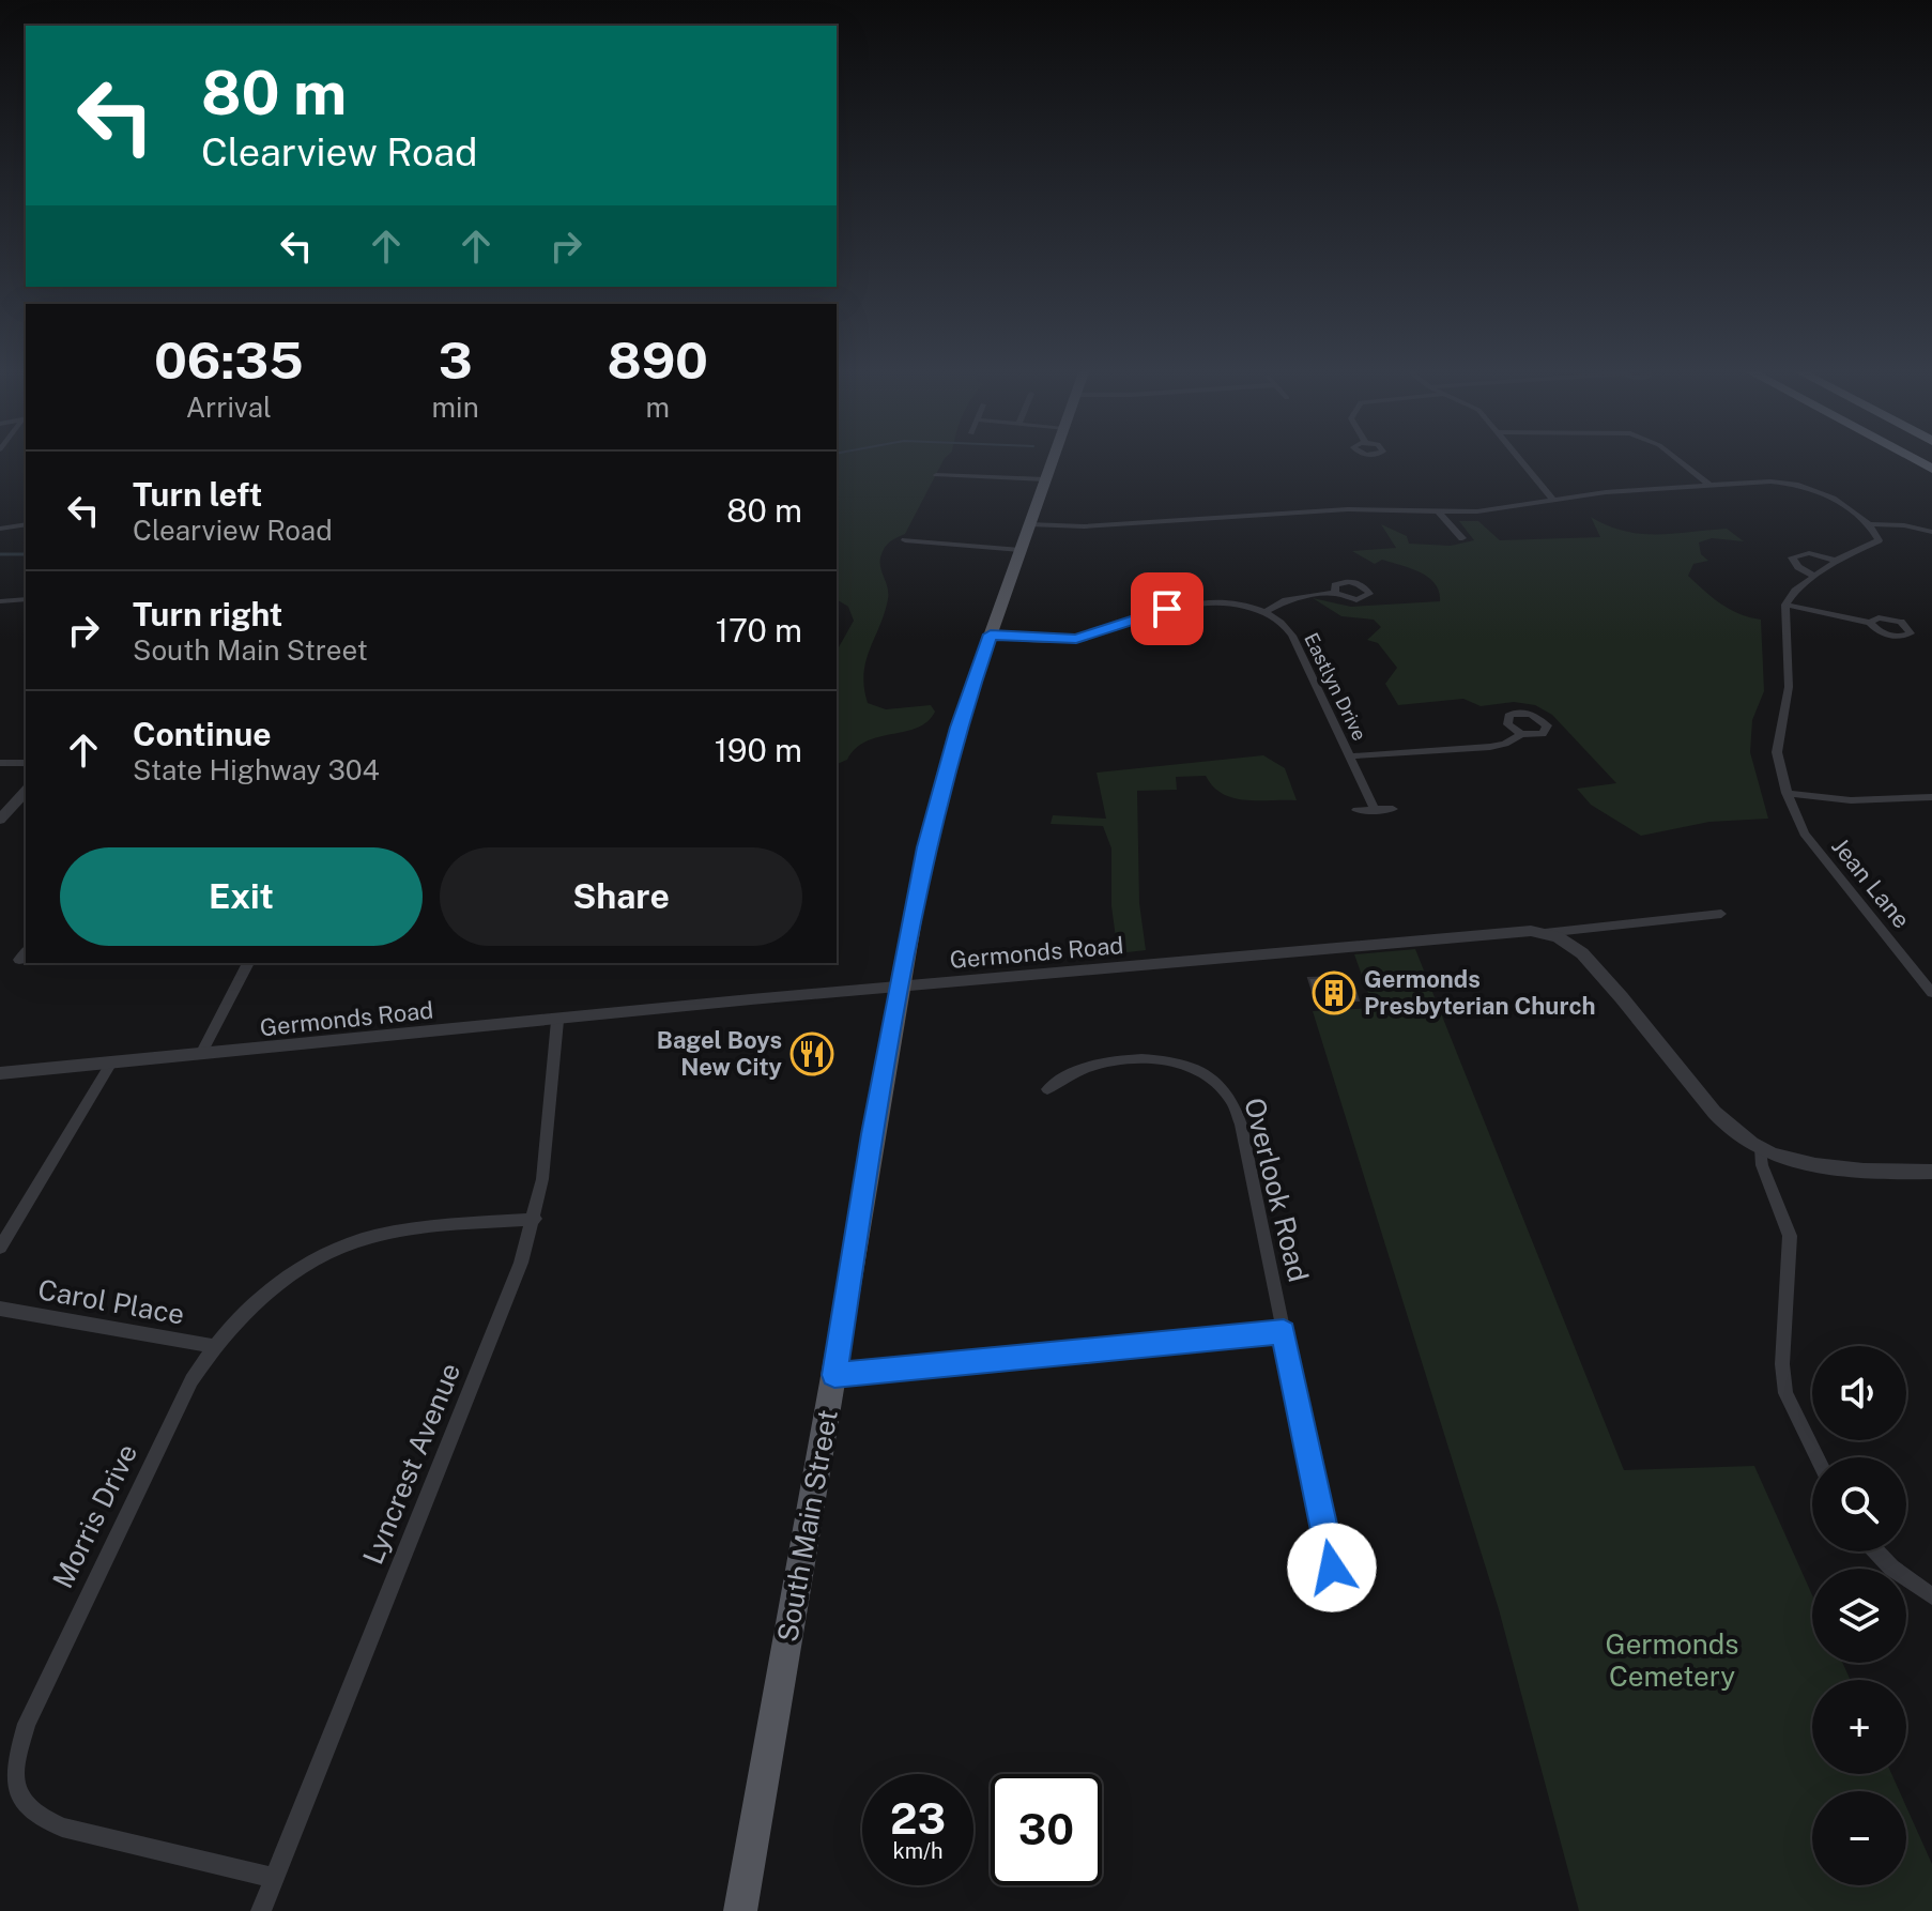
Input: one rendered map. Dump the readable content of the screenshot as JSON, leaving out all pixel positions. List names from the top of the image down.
{
  "streets": {
    "main road": ["South Main Street"],
    "street": [
      "Eastlyn Drive",
      "Jean Lane",
      "Germonds Road",
      "Overlook Road",
      "Carol Place",
      "Lyncrest Avenue",
      "Morris Drive"
    ]
  },
  "crossings": [
    ["Germonds Road", "Lyncrest Avenue"],
    ["Germonds Road", "South Main Street"],
    ["Carol Place", "Morris Drive"],
    ["Lyncrest Avenue", "Morris Drive"]
  ],
  "parks": ["Germonds Cemetery"],
  "places": {
    "building": ["Germonds Presbyterian Church"],
    "restaurant": ["Bagel Boys New City"]
  },
  "page": {
    "turn": ["80 m", "Clearview Road"],
    "eta": [
      "06:35",
      "Arrival",
      "3",
      "min",
      "890",
      "m"
    ],
    "list": [
      {
        "name": "Turn left",
        "note": "Clearview Road",
        "value": "80 m"
      },
      {
        "name": "Turn right",
        "note": "South Main Street",
        "value": "170 m"
      },
      {
        "name": "Continue",
        "note": "State Highway 304",
        "value": "190 m"
      }
    ],
    "buttons": ["Exit", "Share"],
    "map_buttons": ["+", "−"],
    "speed": "23 km/h",
    "limit": "30"
  }
}
